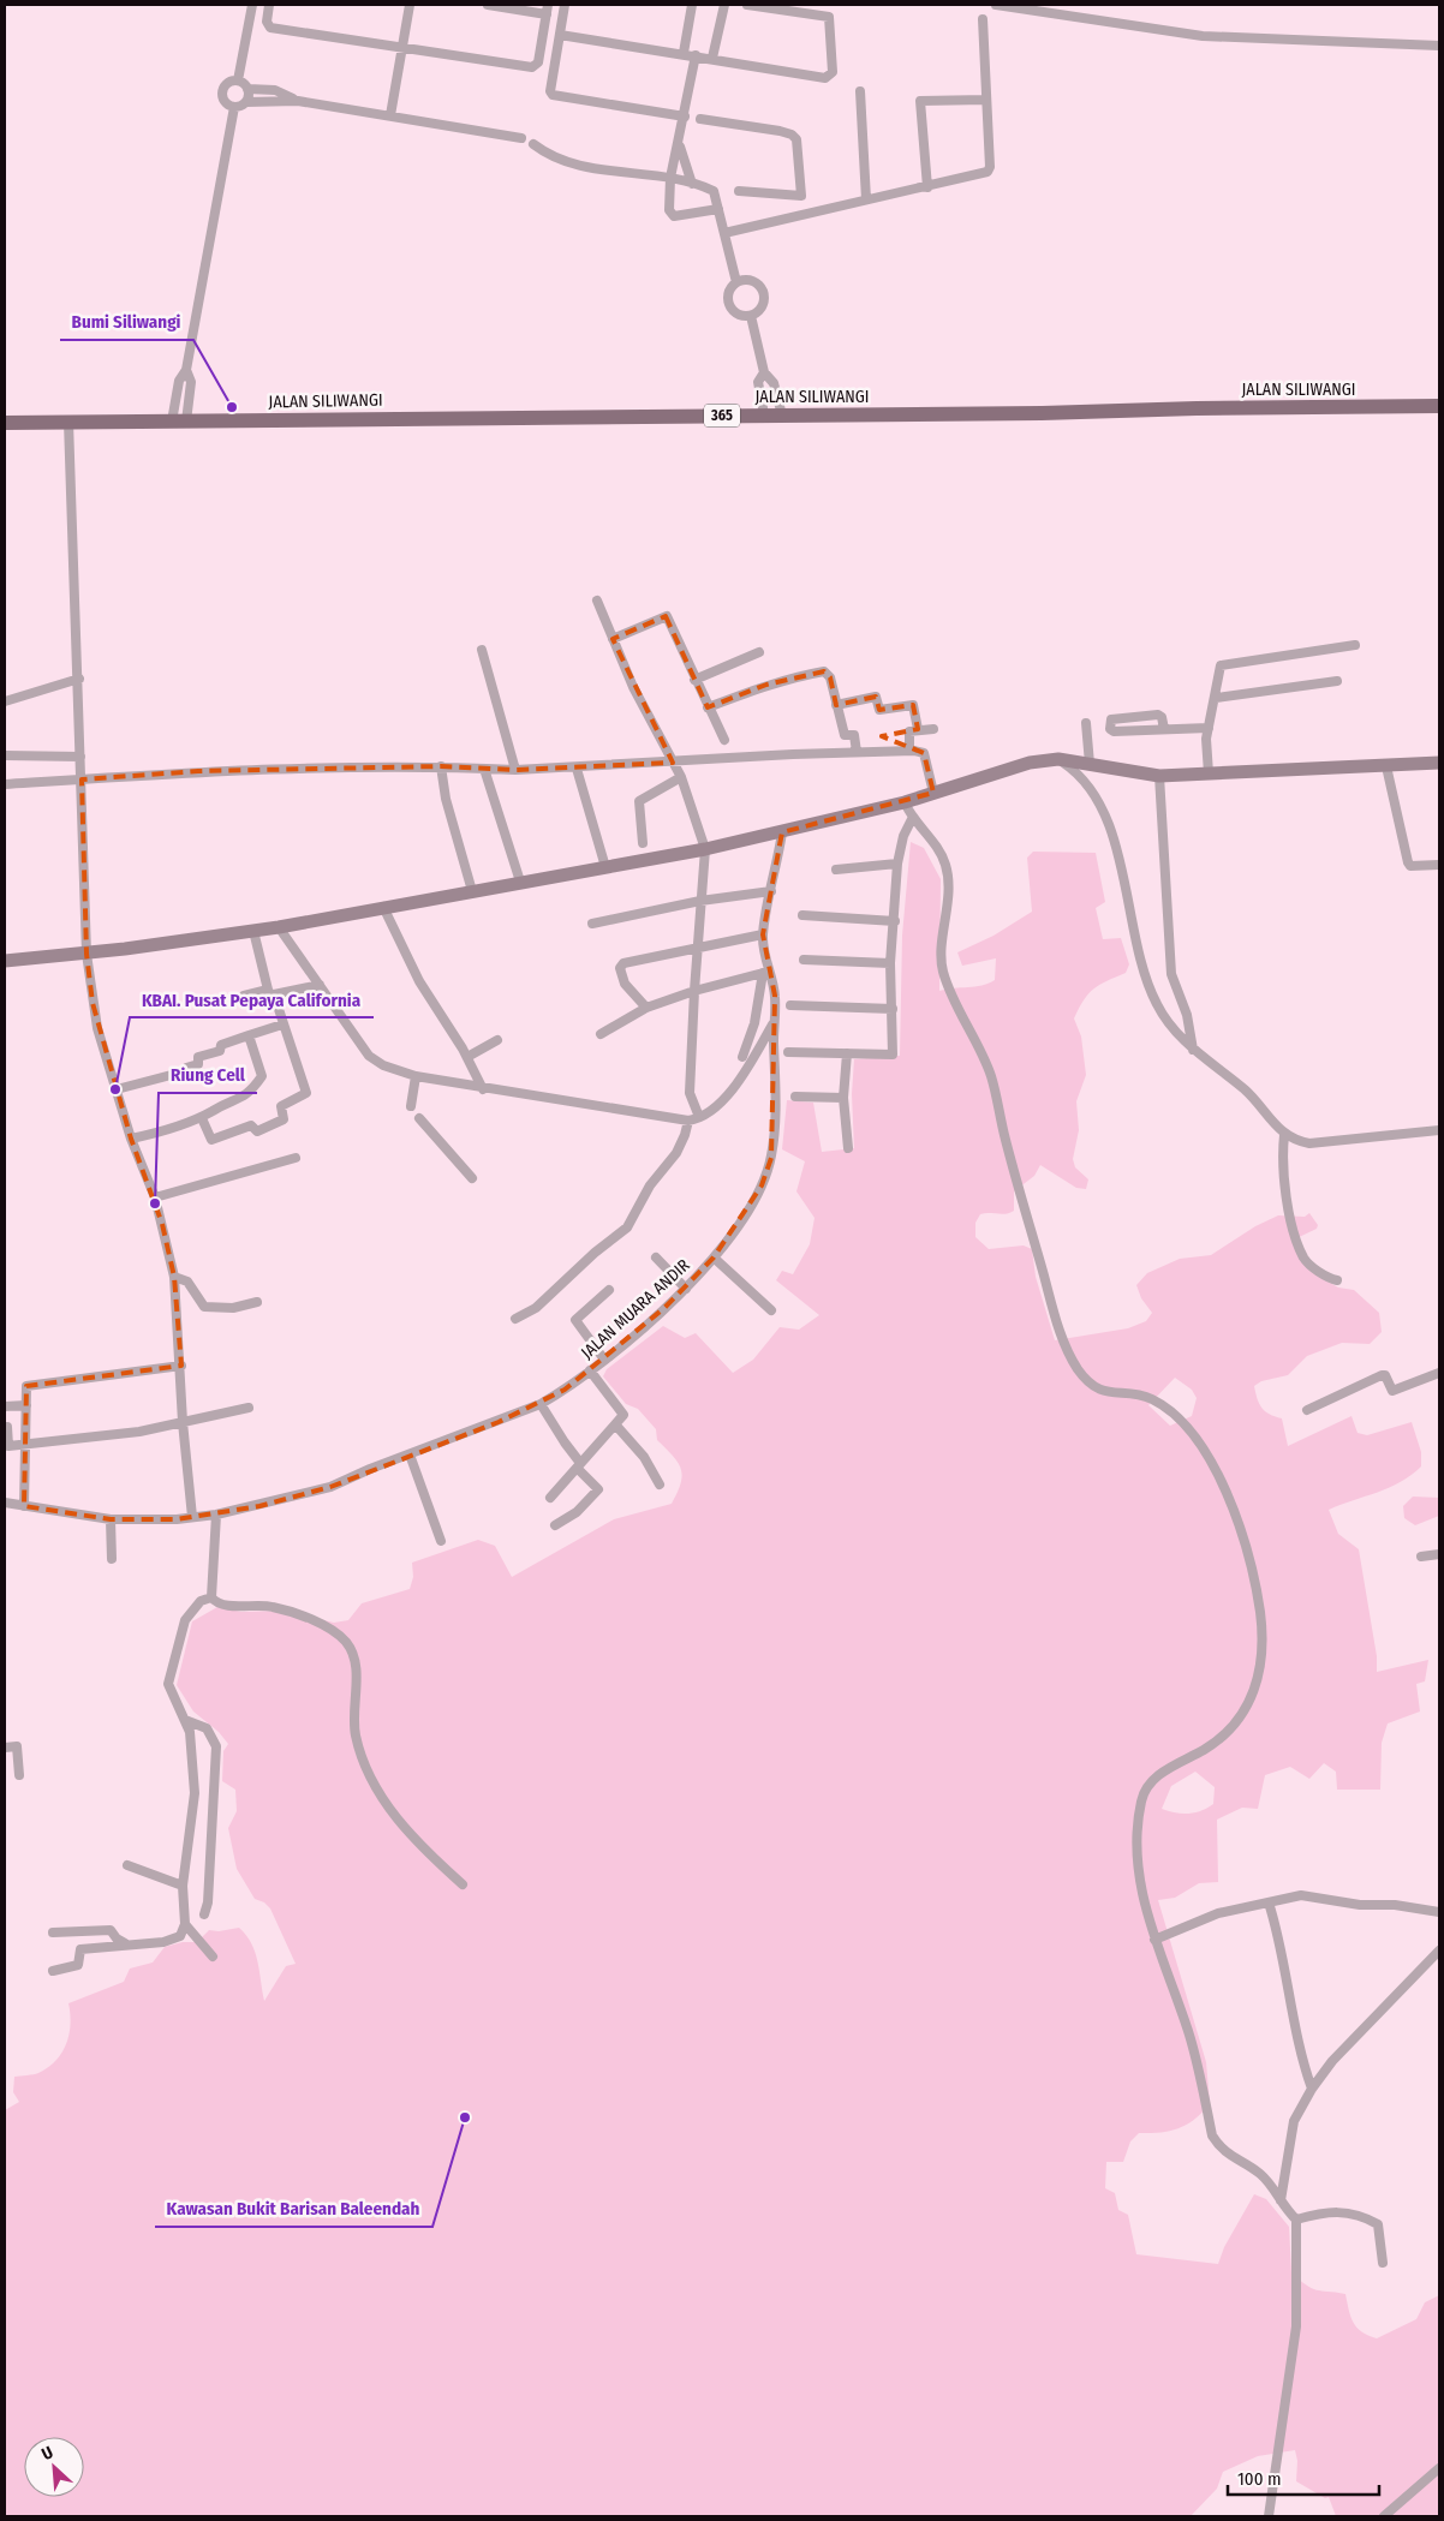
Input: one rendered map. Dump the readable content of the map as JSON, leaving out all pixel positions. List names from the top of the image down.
{
  "streets": {
    "main road": ["JALAN SILIWANGI", "365"],
    "street": ["JALAN MUARA ANDIR"]
  },
  "places": [
    "Bumi Siliwangi",
    "KBAI. Pusat Pepaya California",
    "Riung Cell",
    "Kawasan Bukit Barisan Baleendah"
  ],
  "scale_bar": "100 m",
  "north": "top left"
}
